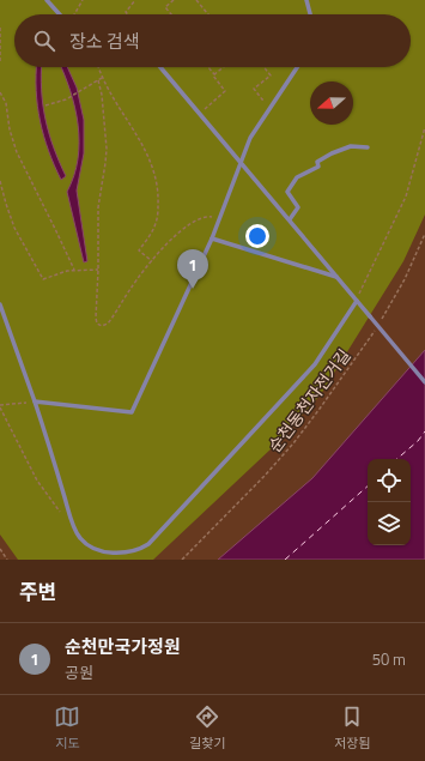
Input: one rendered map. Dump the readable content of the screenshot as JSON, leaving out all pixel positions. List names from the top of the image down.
{
  "streets": {
    "path": ["순천동천자전거길"]
  },
  "north": "left",
  "page": {
    "search": "장소 검색",
    "pins": "1",
    "heading": "주변",
    "list": [
      {
        "mark": "1",
        "name": "순천만국가정원",
        "note": "공원",
        "value": "50 m"
      }
    ],
    "nav": ["지도", "길찾기", "저장됨"]
  }
}
